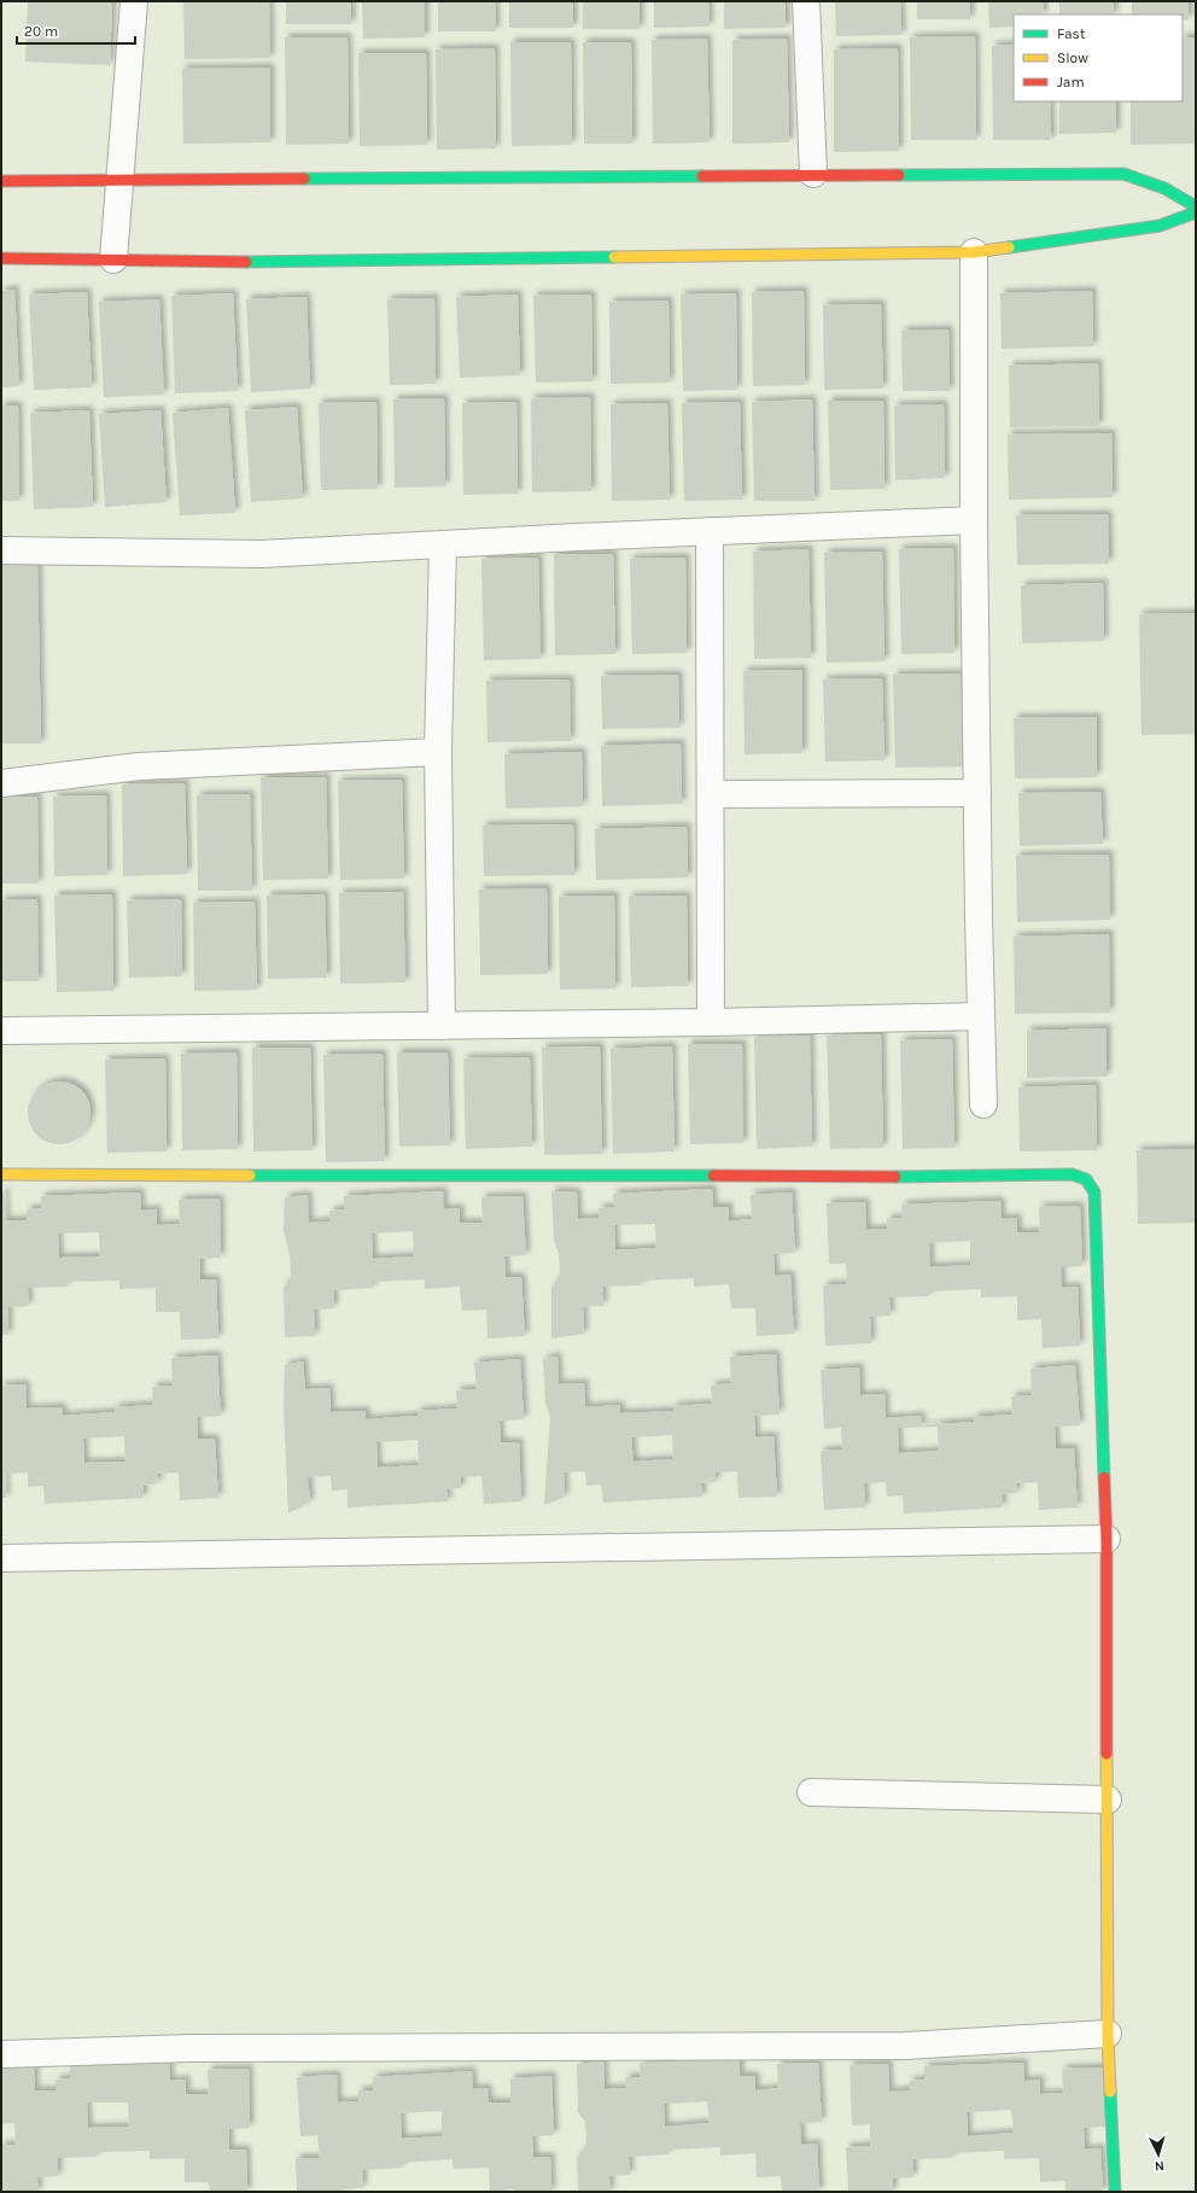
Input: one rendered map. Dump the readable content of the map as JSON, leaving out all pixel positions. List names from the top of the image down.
{
  "legend": ["Fast", "Slow", "Jam"],
  "scale_bar": "20 m",
  "north": "bottom"
}
